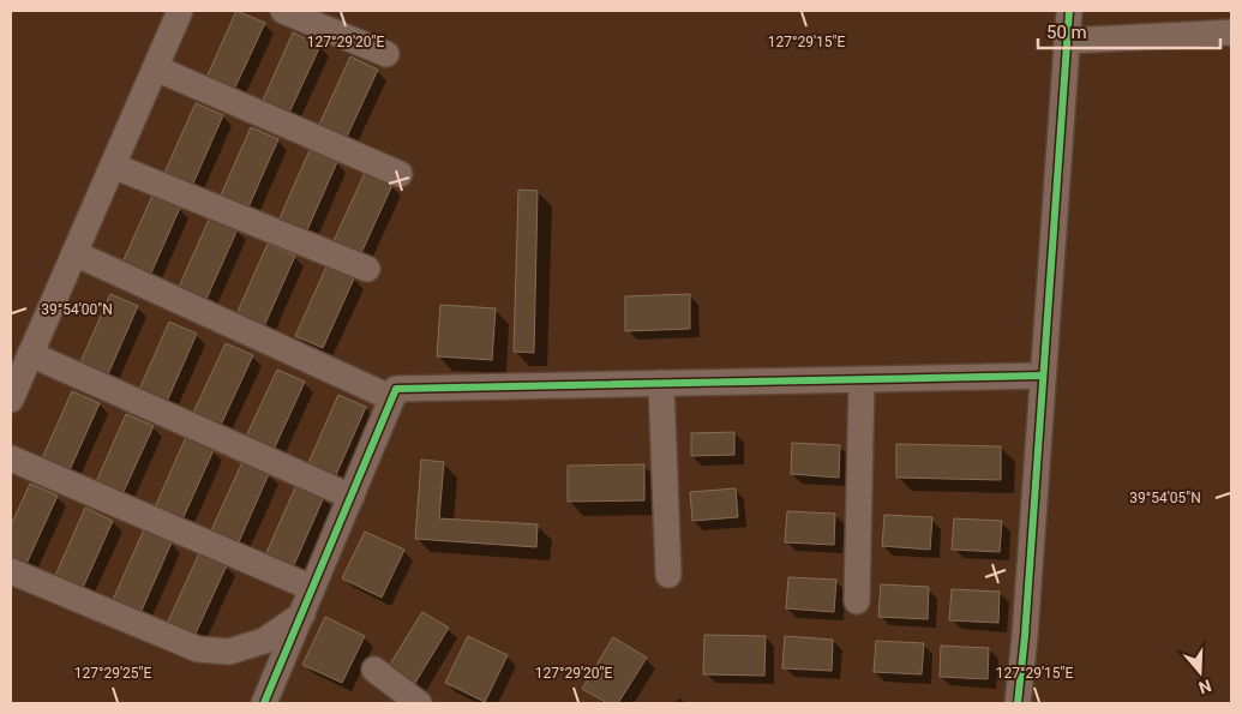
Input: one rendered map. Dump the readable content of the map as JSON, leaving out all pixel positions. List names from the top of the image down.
{
  "scale_bar": "50 m",
  "north": "bottom",
  "coordinates": [
    "127°29'20\"E",
    "127°29'15\"E",
    "39°54'00\"N",
    "39°54'05\"N",
    "127°29'25\"E"
  ]
}
